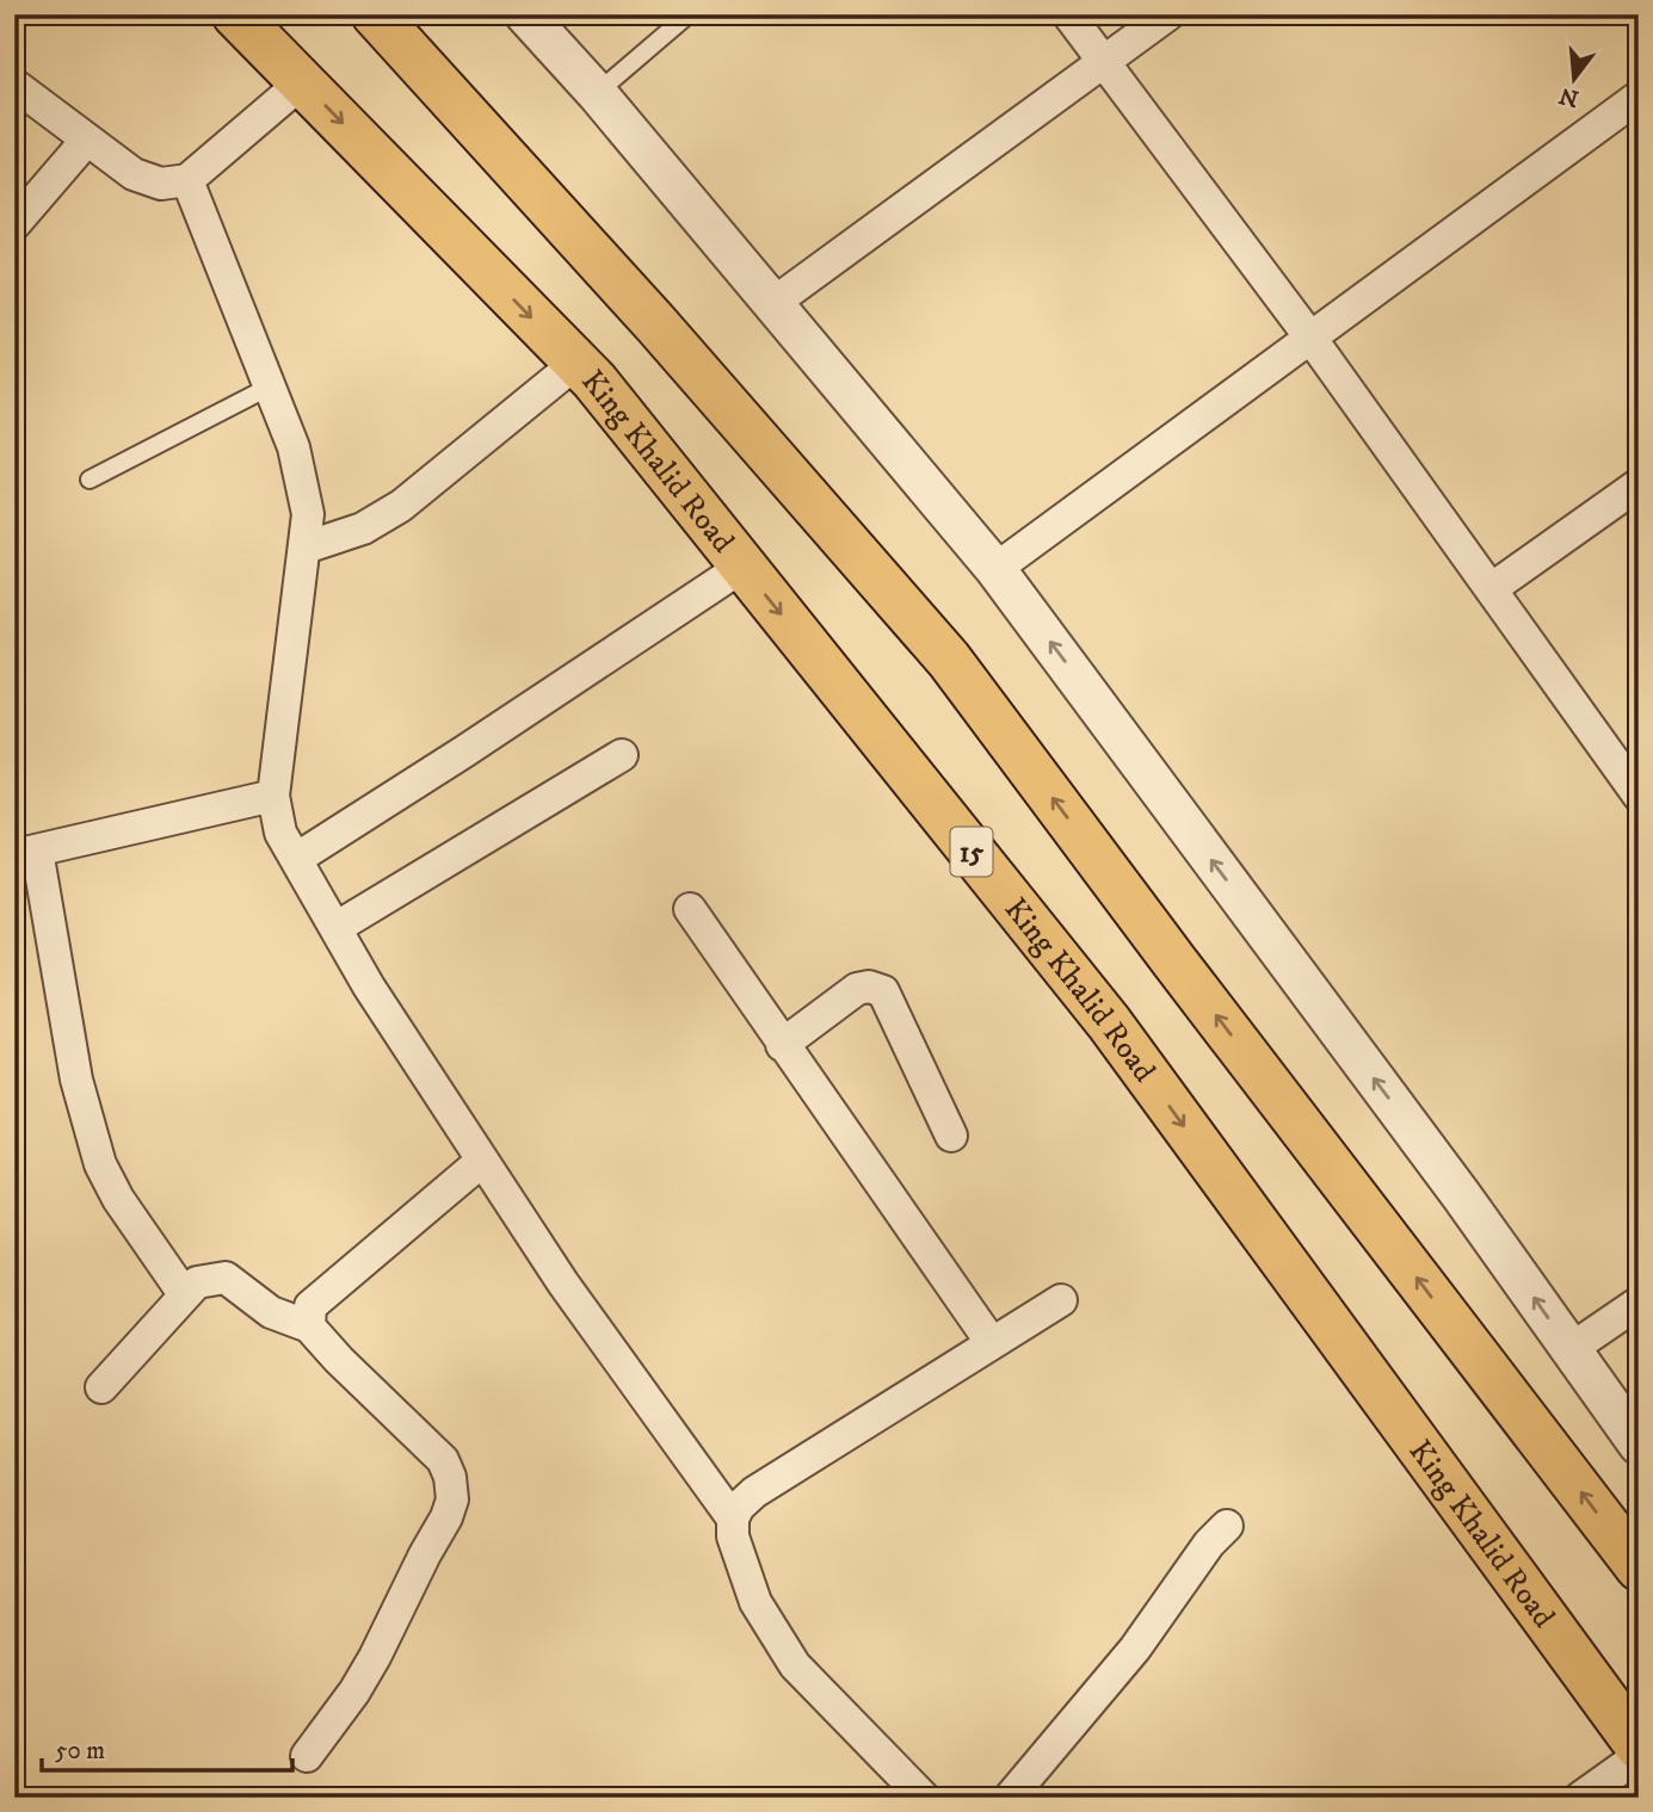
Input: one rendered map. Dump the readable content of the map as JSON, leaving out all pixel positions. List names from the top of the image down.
{
  "streets": {
    "highway": ["King Khalid Road", "15"]
  },
  "scale_bar": "50 m",
  "north": "bottom"
}
